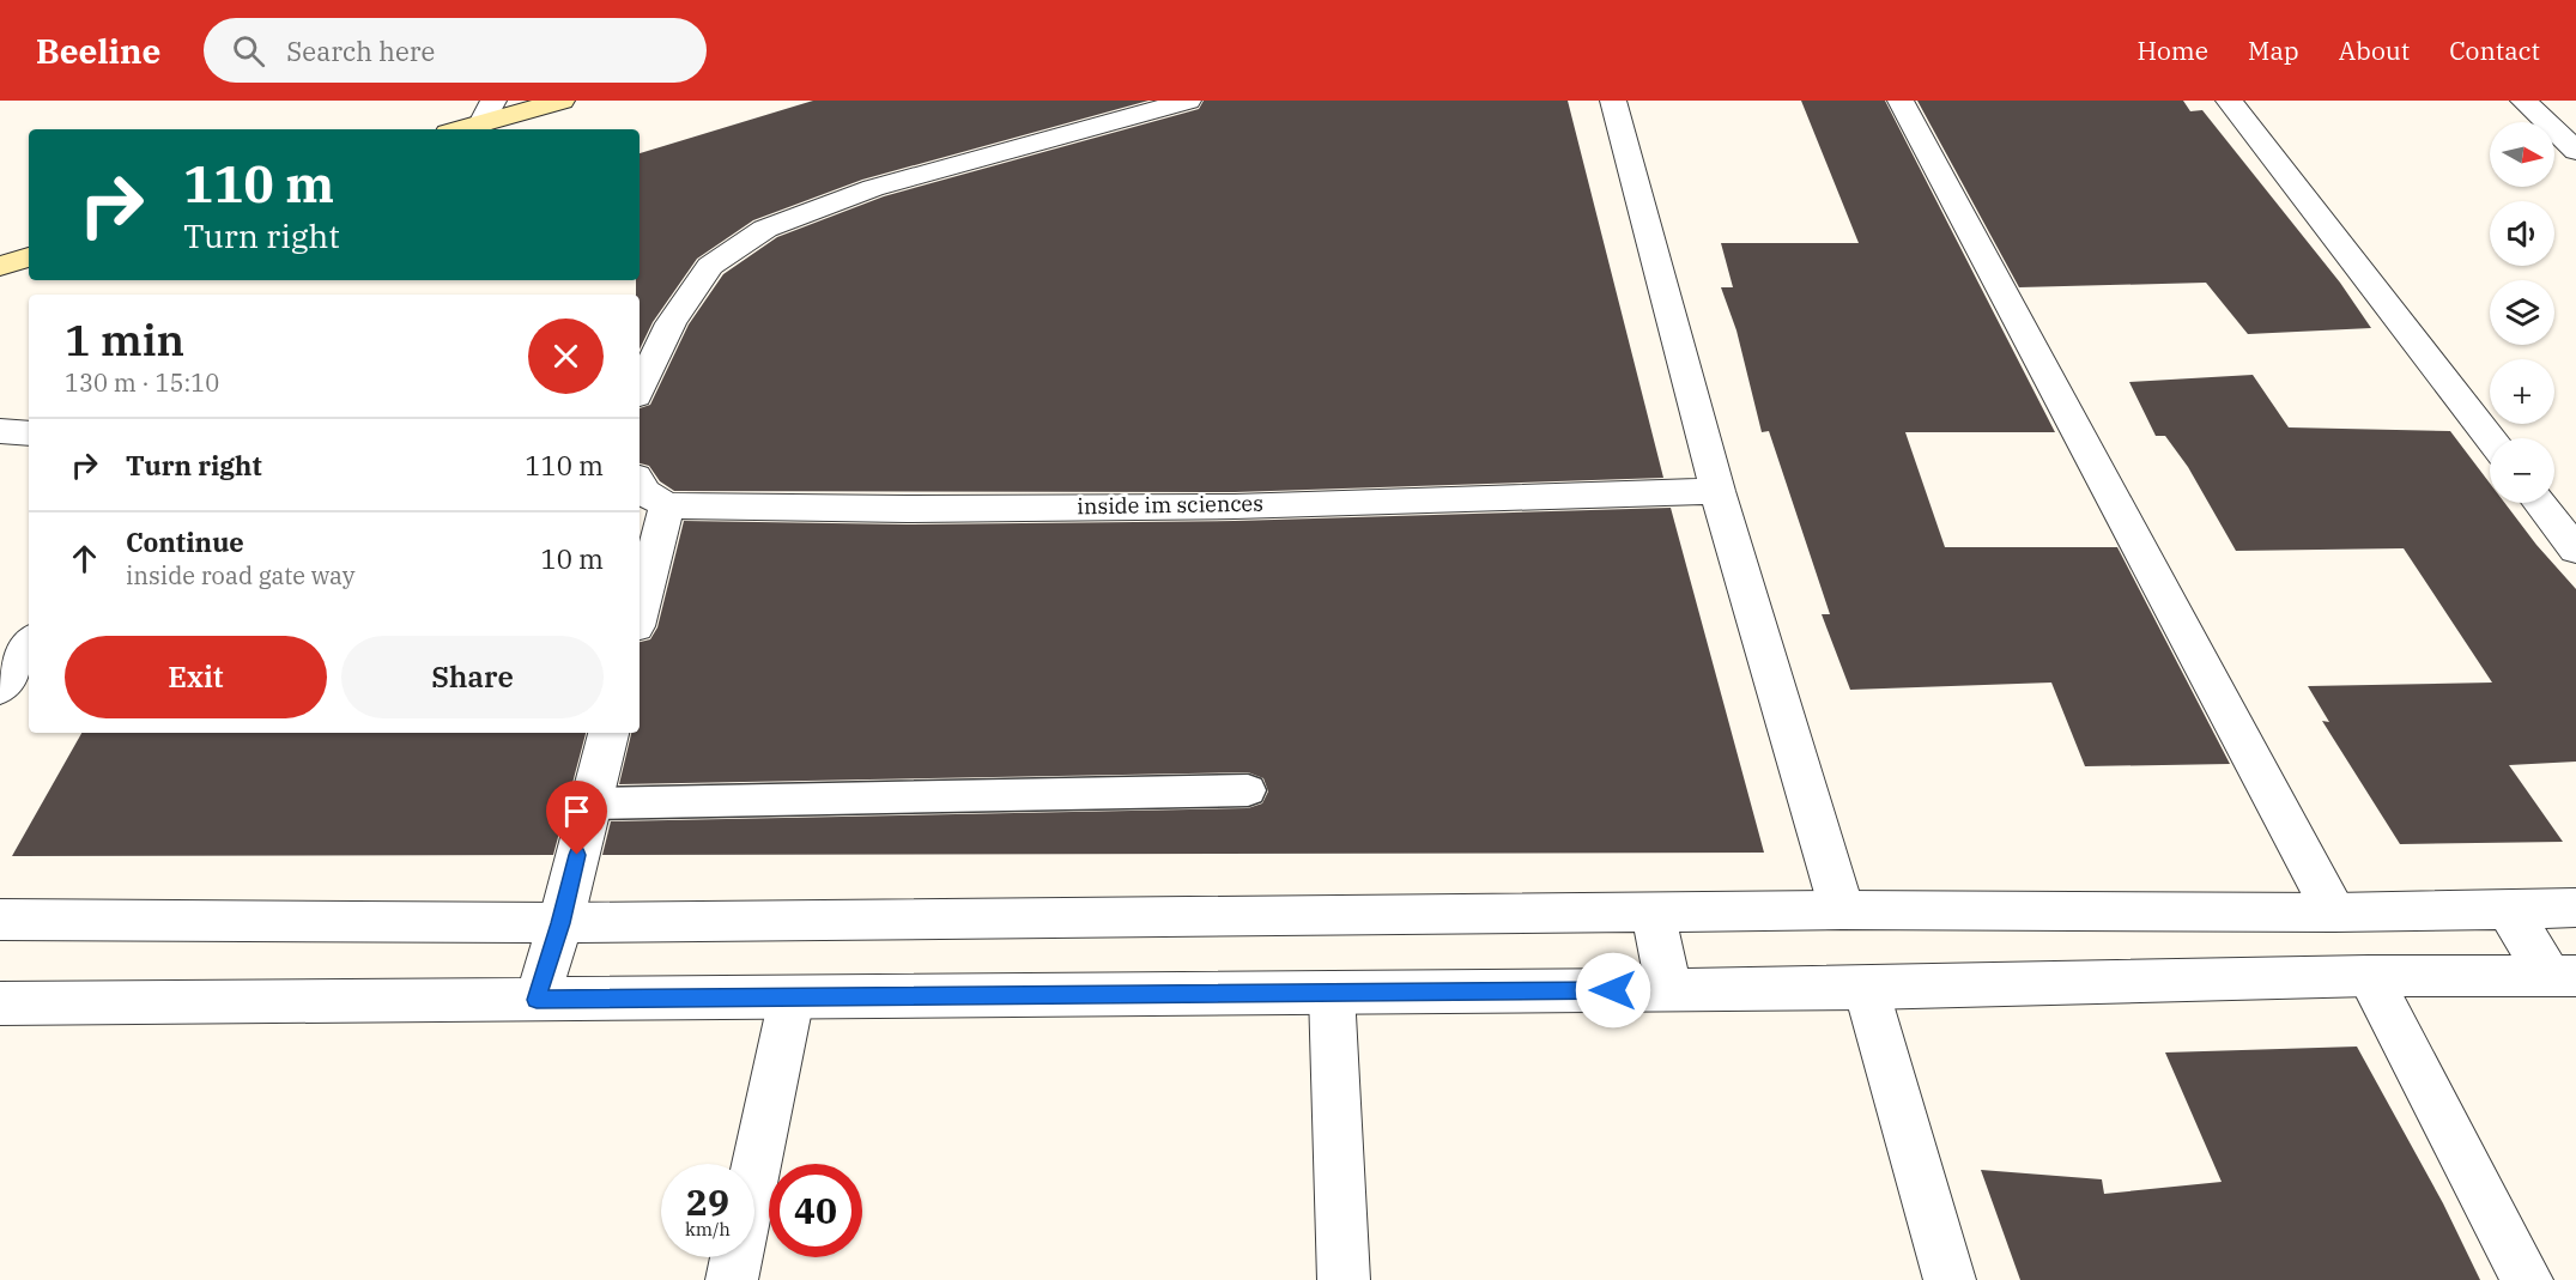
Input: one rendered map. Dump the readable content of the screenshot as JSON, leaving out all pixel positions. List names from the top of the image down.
{
  "streets": {
    "street": ["inside im sciences"]
  },
  "north": "right",
  "page": {
    "header": "Beeline",
    "search": "Search here",
    "nav": [
      "Home",
      "Map",
      "About",
      "Contact"
    ],
    "map_buttons": ["+", "−"],
    "turn": ["110 m", "Turn right"],
    "heading": ["1 min", "130 m · 15:10"],
    "list": [
      {
        "name": "Turn right",
        "value": "110 m"
      },
      {
        "name": "Continue",
        "note": "inside road gate way",
        "value": "10 m"
      }
    ],
    "buttons": ["Exit", "Share"],
    "speed": "29 km/h",
    "limit": "40"
  }
}
